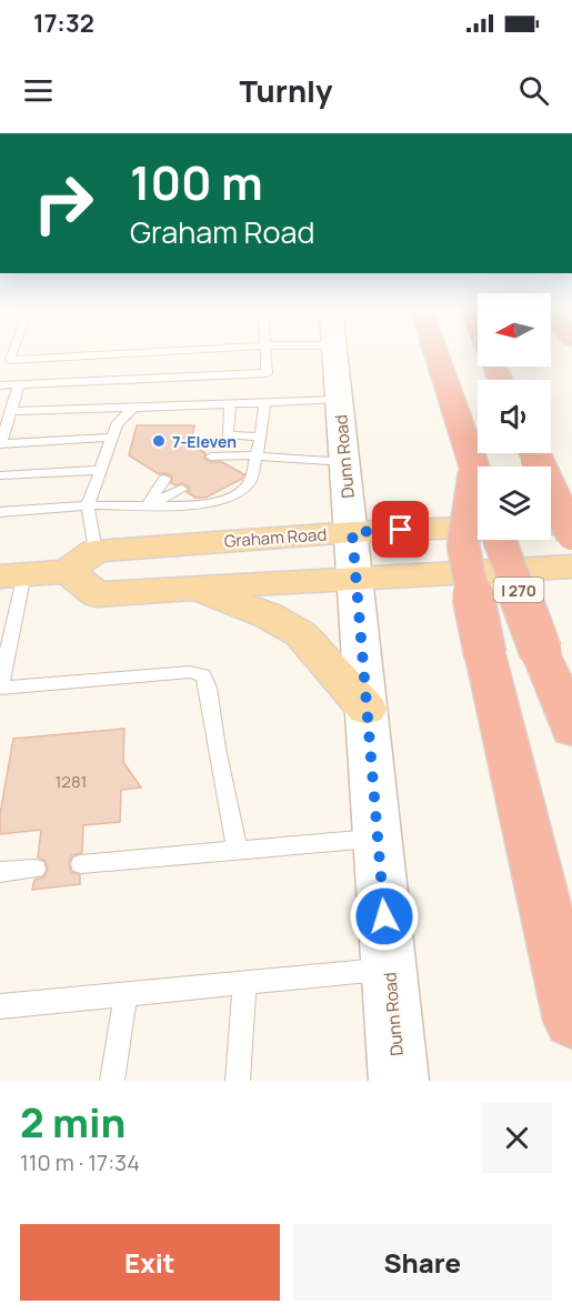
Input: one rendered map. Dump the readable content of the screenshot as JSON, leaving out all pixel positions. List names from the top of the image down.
{
  "streets": {
    "highway": ["I 270"],
    "main road": ["Graham Road"],
    "street": ["Dunn Road"]
  },
  "crossings": [
    ["Dunn Road", "Graham Road"]
  ],
  "places": ["7-Eleven"],
  "house_numbers": ["1281"],
  "north": "left",
  "page": {
    "status": "17:32",
    "header": "Turnly",
    "turn": ["100 m", "Graham Road"],
    "heading": ["2 min", "110 m · 17:34"],
    "buttons": ["Exit", "Share"]
  }
}
